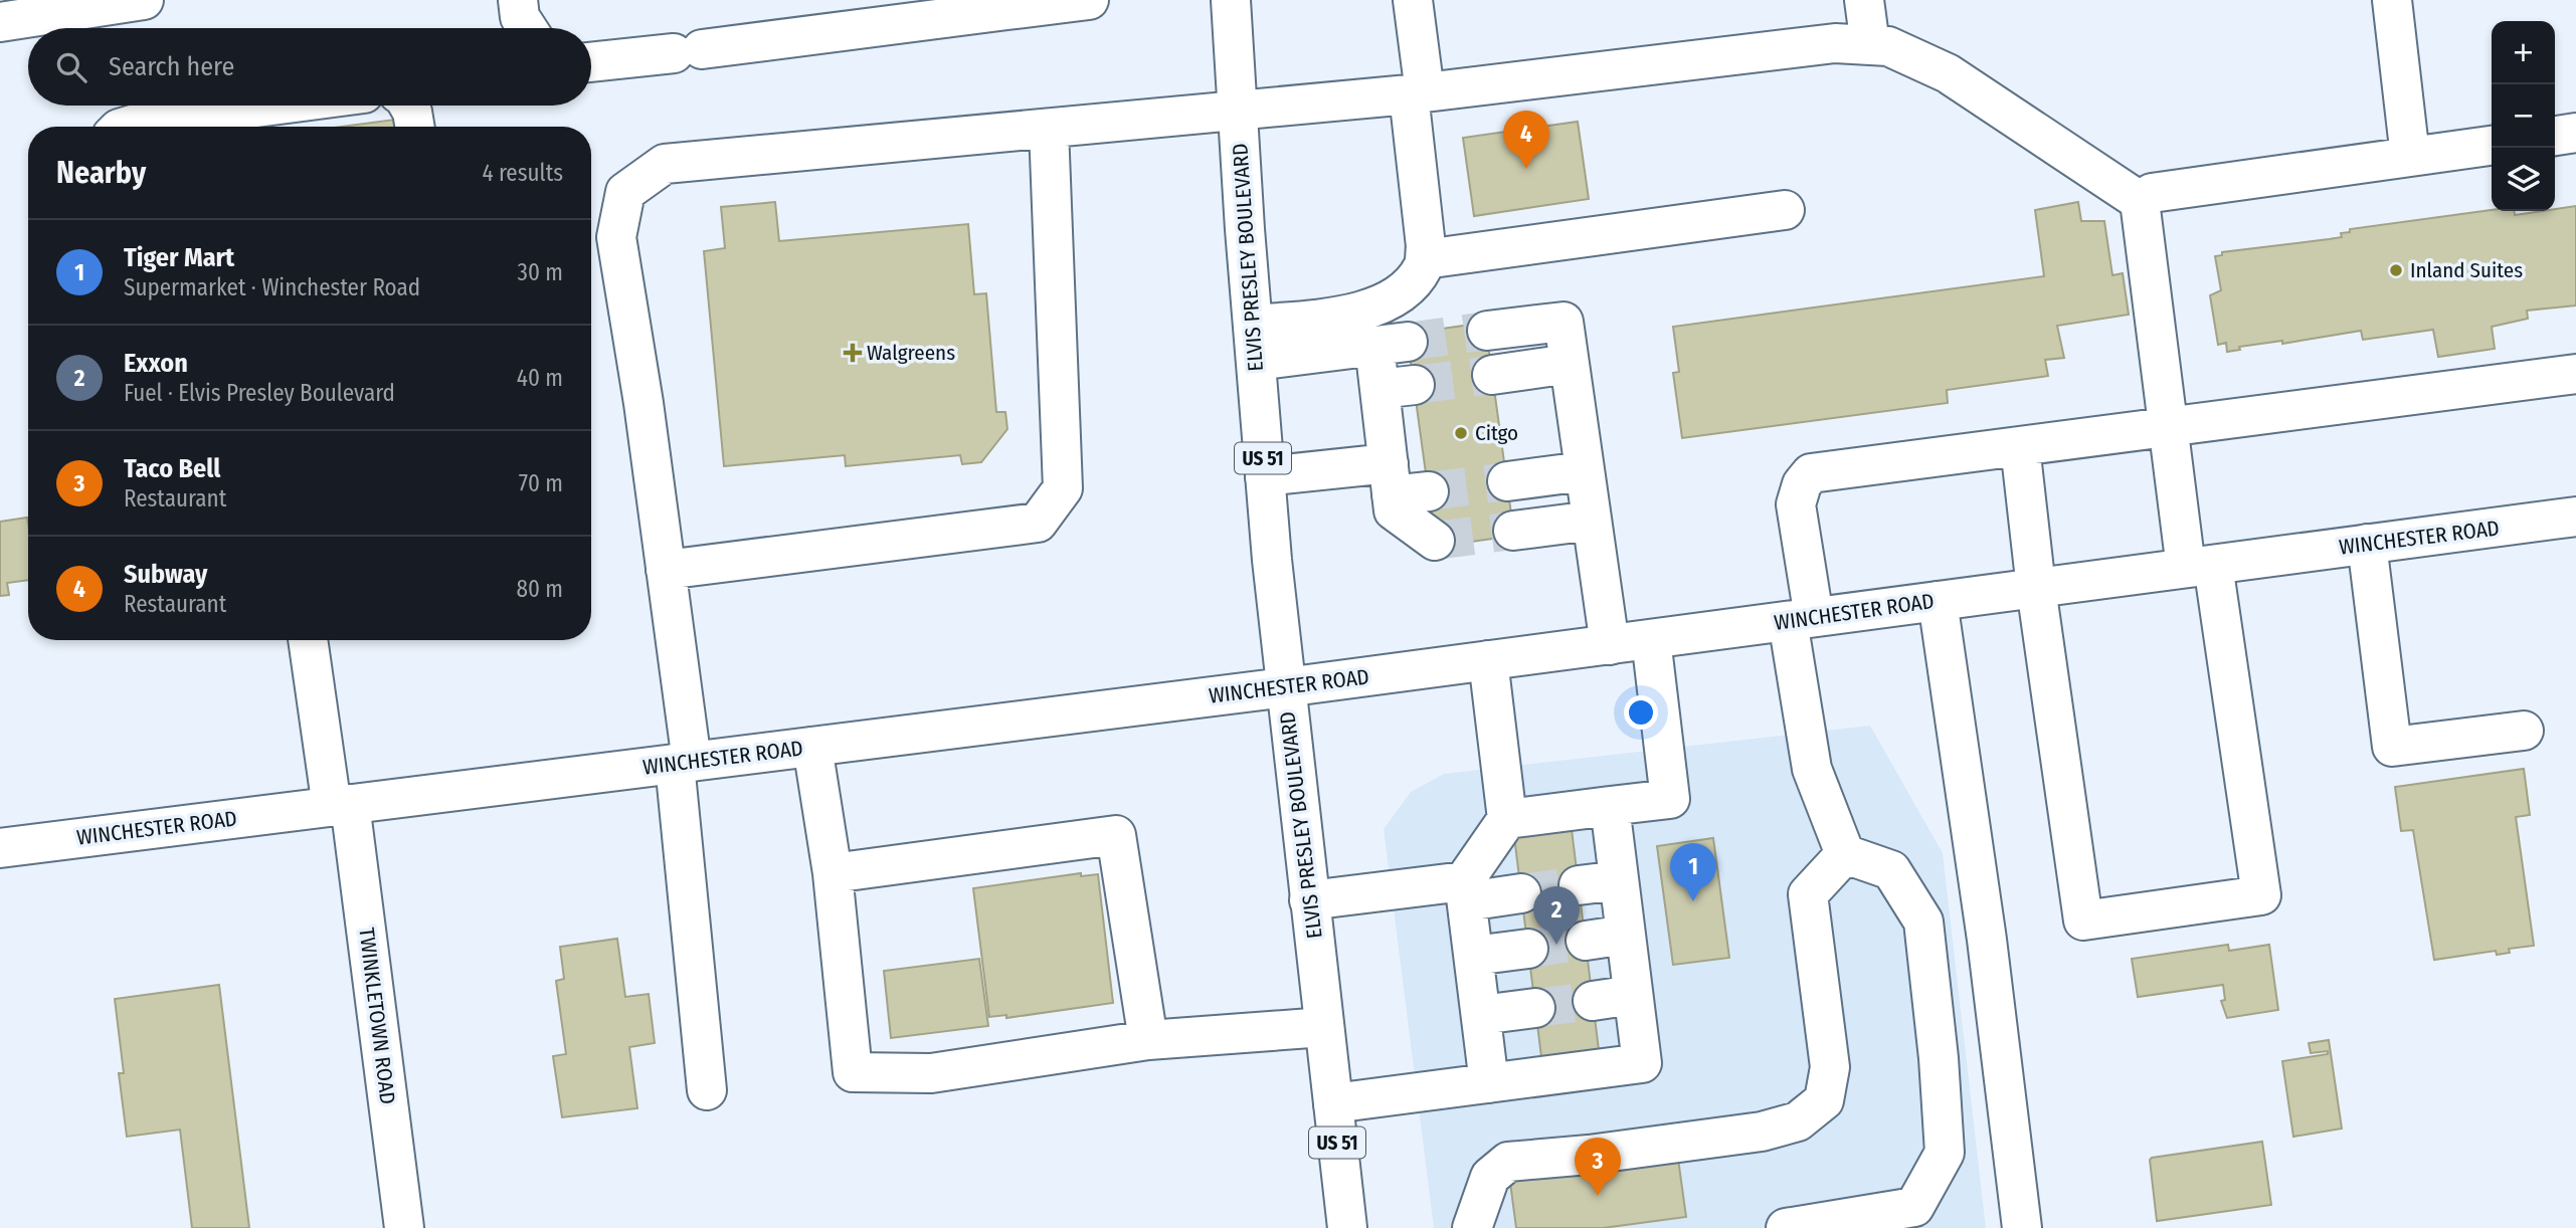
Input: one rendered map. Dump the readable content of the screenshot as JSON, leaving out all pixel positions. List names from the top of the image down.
{
  "streets": {
    "main road": [
      "ELVIS PRESLEY BOULEVARD",
      "US 51",
      "WINCHESTER ROAD",
      "TWINKLETOWN ROAD"
    ]
  },
  "crossings": [
    ["ELVIS PRESLEY BOULEVARD", "WINCHESTER ROAD"],
    ["WINCHESTER ROAD", "TWINKLETOWN ROAD"]
  ],
  "places": {
    "other": ["Inland Suites", "Citgo"],
    "health": ["Walgreens"]
  },
  "page": {
    "map_buttons": ["+", "−"],
    "search": "Search here",
    "pins": [
      "4",
      "1",
      "2",
      "3"
    ],
    "heading": ["Nearby", "4 results"],
    "list": [
      {
        "mark": "1",
        "name": "Tiger Mart",
        "note": "Supermarket · Winchester Road",
        "value": "30 m"
      },
      {
        "mark": "2",
        "name": "Exxon",
        "note": "Fuel · Elvis Presley Boulevard",
        "value": "40 m"
      },
      {
        "mark": "3",
        "name": "Taco Bell",
        "note": "Restaurant",
        "value": "70 m"
      },
      {
        "mark": "4",
        "name": "Subway",
        "note": "Restaurant",
        "value": "80 m"
      }
    ]
  }
}
